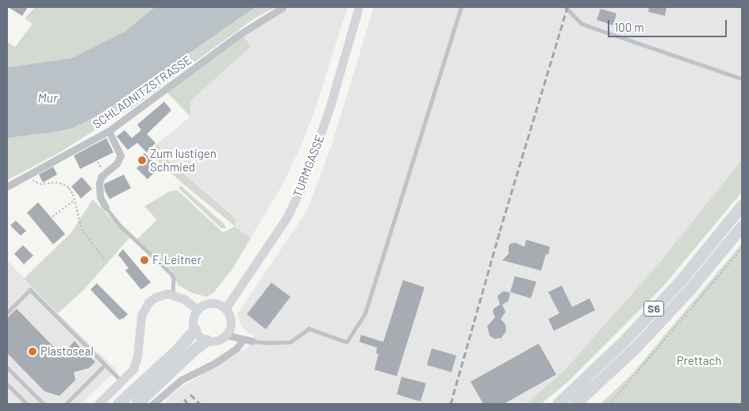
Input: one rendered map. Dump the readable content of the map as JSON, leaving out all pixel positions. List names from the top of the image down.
{
  "streets": {
    "highway": ["S6"],
    "main road": ["TURMGASSE"],
    "street": ["SCHLADNITZSTRASSE"]
  },
  "water": ["Mur"],
  "parks": ["Prettach"],
  "places": ["Zum lustigen Schmied", "F. Leitner", "Plastoseal"],
  "scale_bar": "100 m"
}
